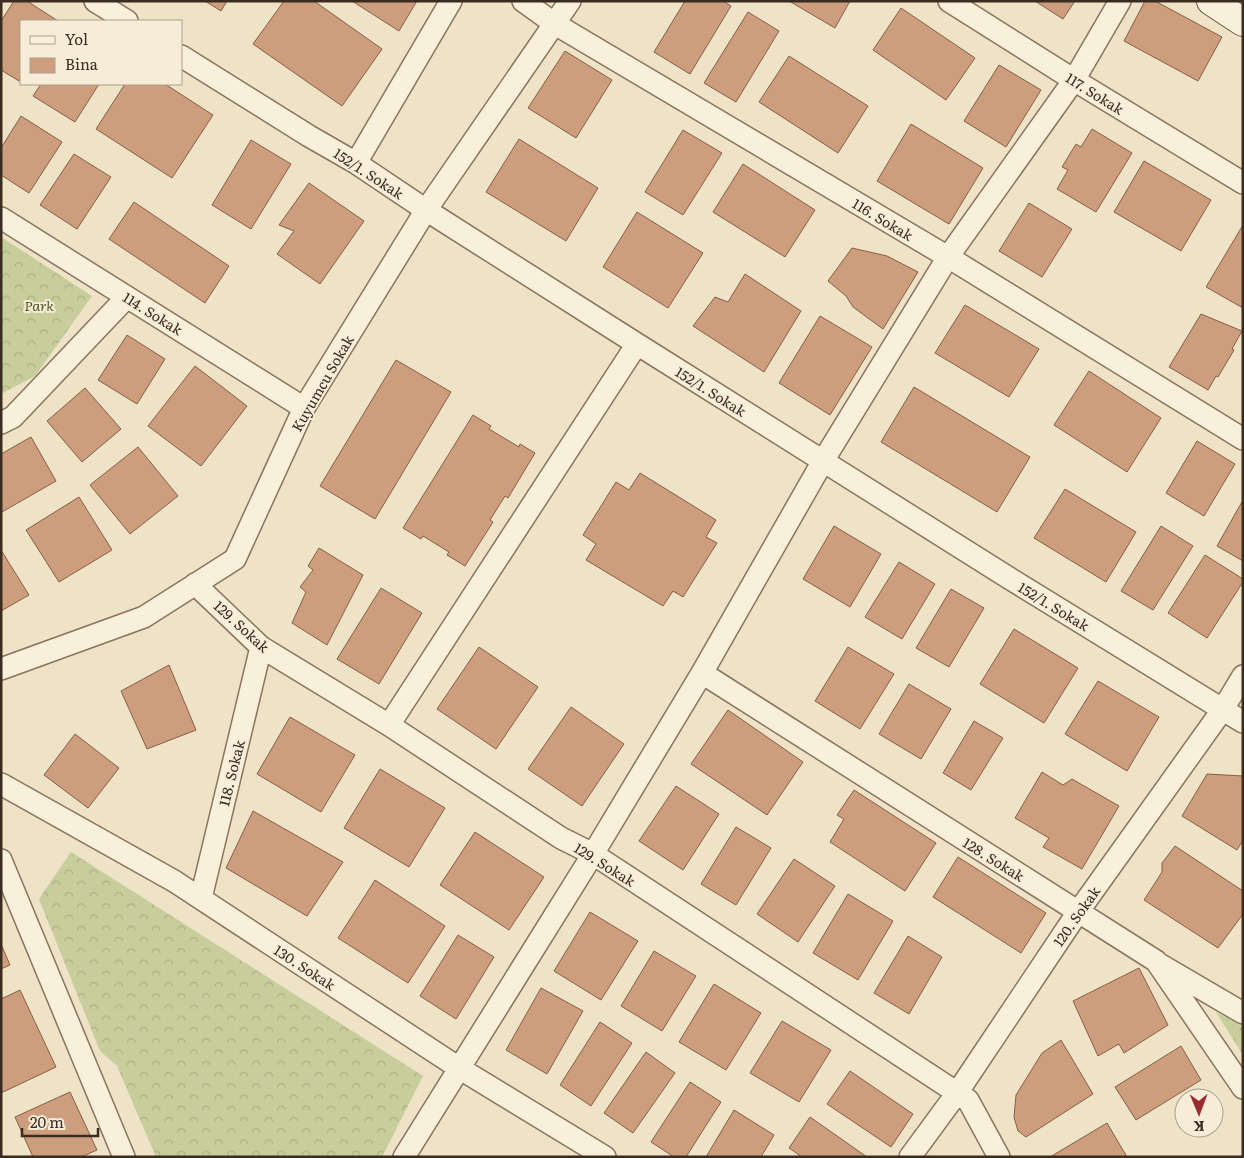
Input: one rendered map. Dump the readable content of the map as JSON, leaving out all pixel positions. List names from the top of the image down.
{
  "streets": {
    "street": [
      "117. Sokak",
      "152/1. Sokak",
      "116. Sokak",
      "114. Sokak",
      "Kuyumcu Sokak",
      "129. Sokak",
      "118. Sokak",
      "128. Sokak",
      "120. Sokak",
      "130. Sokak"
    ]
  },
  "crossings": [
    ["152/1. Sokak", "Kuyumcu Sokak"],
    ["152/1. Sokak", "120. Sokak"],
    ["116. Sokak", "Kuyumcu Sokak"],
    ["114. Sokak", "Kuyumcu Sokak"],
    ["Kuyumcu Sokak", "129. Sokak"],
    ["129. Sokak", "118. Sokak"],
    ["129. Sokak", "120. Sokak"],
    ["118. Sokak", "130. Sokak"],
    ["128. Sokak", "120. Sokak"]
  ],
  "parks": ["Park"],
  "legend": ["Yol", "Bina"],
  "scale_bar": "20 m",
  "north": "bottom"
}
